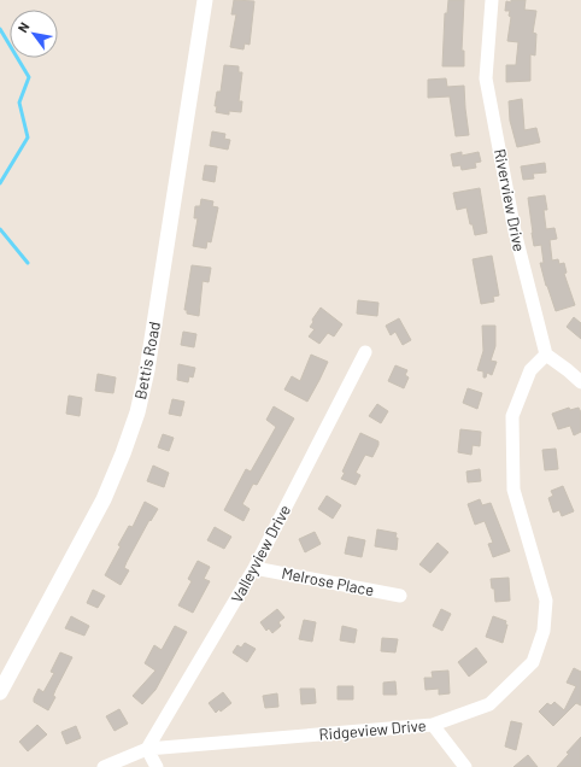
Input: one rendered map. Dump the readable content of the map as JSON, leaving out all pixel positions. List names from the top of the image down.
{
  "streets": {
    "street": [
      "Riverview Drive",
      "Bettis Road",
      "Valleyview Drive",
      "Melrose Place",
      "Ridgeview Drive"
    ]
  },
  "crossings": [
    ["Riverview Drive", "Ridgeview Drive"],
    ["Valleyview Drive", "Melrose Place"],
    ["Valleyview Drive", "Ridgeview Drive"]
  ],
  "north": "top left"
}
